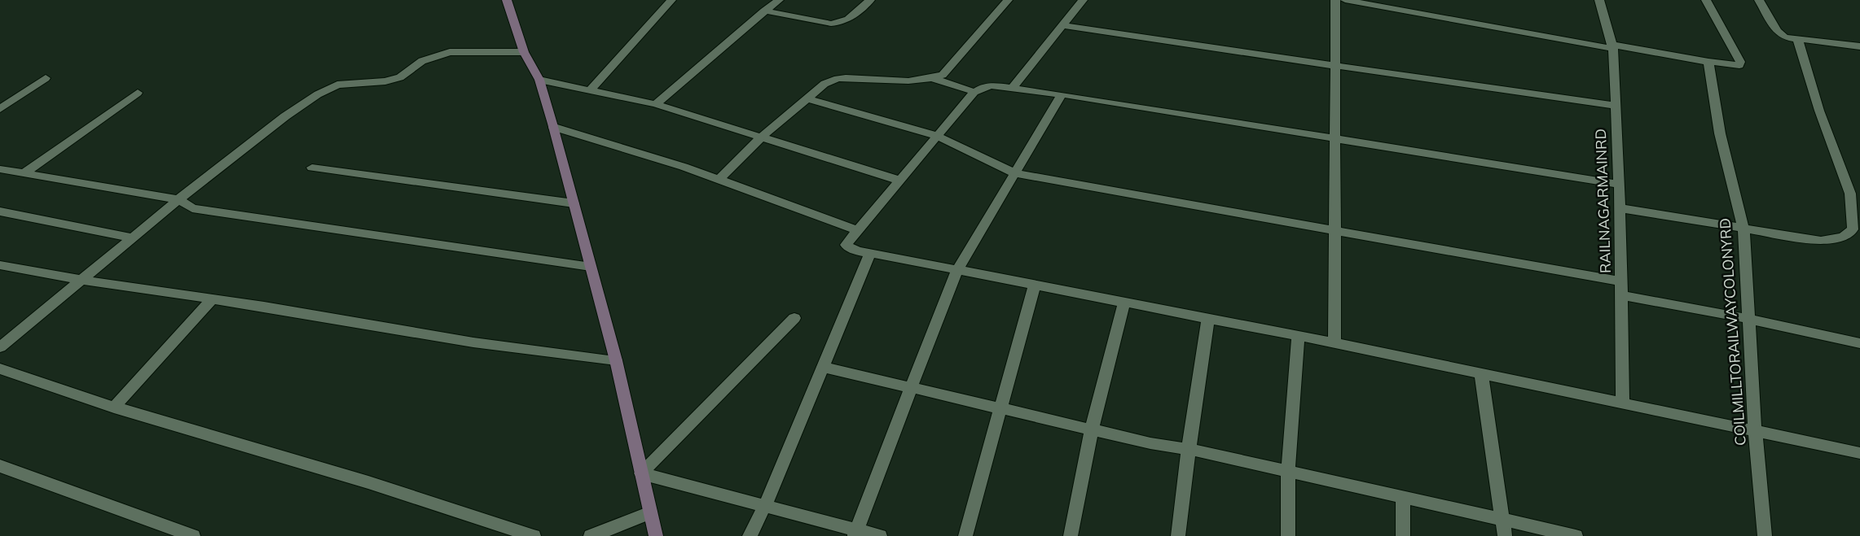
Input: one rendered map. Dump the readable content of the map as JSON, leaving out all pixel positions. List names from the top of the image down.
{
  "streets": {
    "street": ["RAILNAGARMAINRD", "COILMILLTORAILWAYCOLONYRD"]
  }
}
